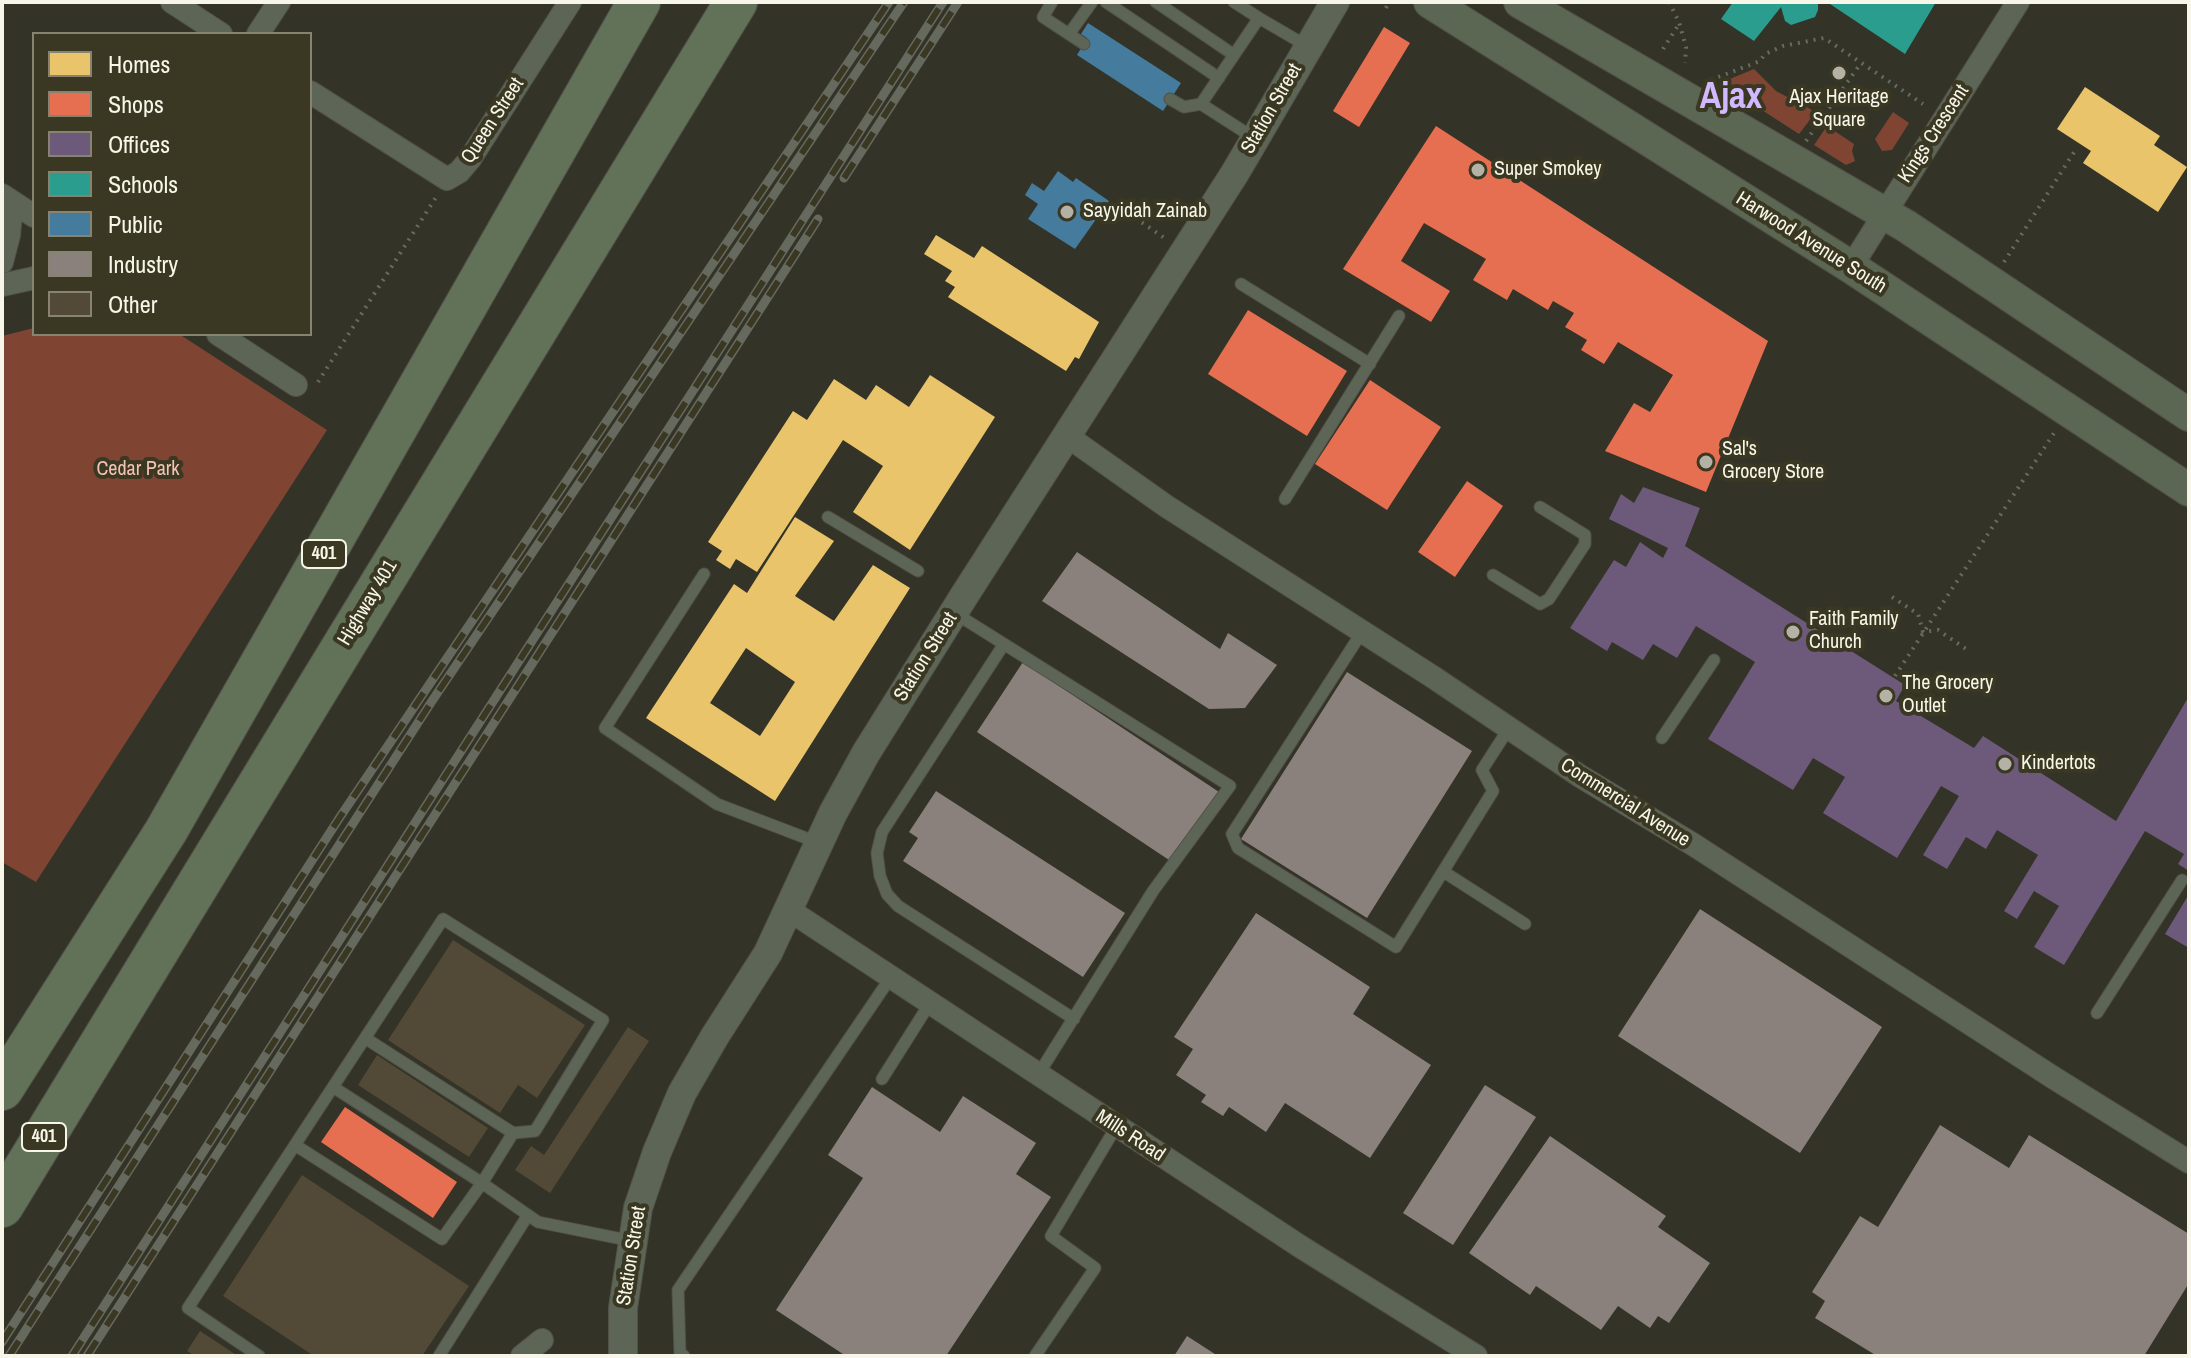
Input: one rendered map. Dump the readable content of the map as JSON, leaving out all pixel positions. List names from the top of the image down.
{
  "streets": {
    "highway": ["401", "Highway 401"],
    "main road": ["Harwood Avenue South"],
    "street": [
      "Station Street",
      "Queen Street",
      "Kings Crescent",
      "Commercial Avenue",
      "Mills Road"
    ]
  },
  "crossings": [
    ["Station Street", "Commercial Avenue"],
    ["Station Street", "Mills Road"],
    ["Kings Crescent", "Harwood Avenue South"]
  ],
  "districts": ["Ajax"],
  "parks": ["Cedar Park"],
  "places": [
    "Ajax Heritage Square",
    "Super Smokey",
    "Sayyidah Zainab",
    "Sal's Grocery Store",
    "Faith Family Church",
    "The Grocery Outlet",
    "Kindertots"
  ],
  "legend": [
    "Homes",
    "Shops",
    "Offices",
    "Schools",
    "Public",
    "Industry",
    "Other"
  ]
}
